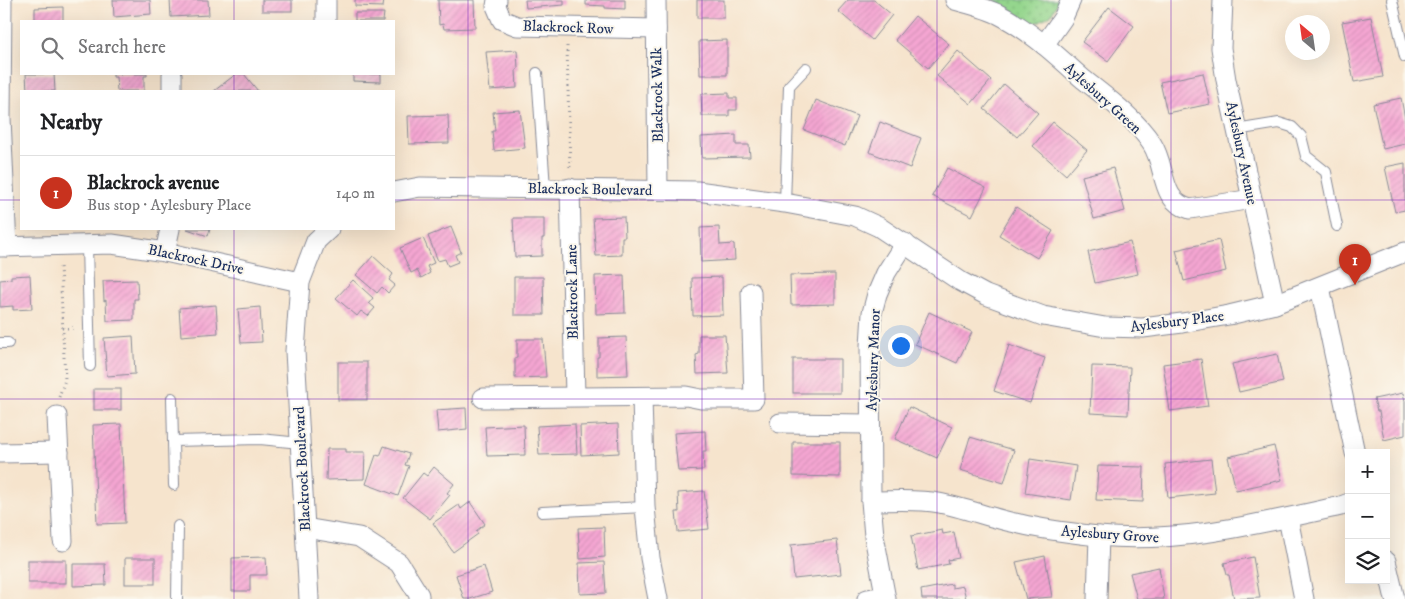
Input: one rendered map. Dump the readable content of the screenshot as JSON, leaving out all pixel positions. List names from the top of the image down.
{
  "streets": {
    "street": [
      "Blackrock Row",
      "Blackrock Walk",
      "Aylesbury Green",
      "Aylesbury Avenue",
      "Blackrock Boulevard",
      "Blackrock Drive",
      "Blackrock Lane",
      "Aylesbury Place",
      "Aylesbury Manor",
      "Aylesbury Grove"
    ]
  },
  "crossings": [
    ["Blackrock Row", "Blackrock Walk"],
    ["Blackrock Walk", "Blackrock Boulevard"],
    ["Aylesbury Green", "Aylesbury Avenue"],
    ["Aylesbury Avenue", "Aylesbury Place"],
    ["Blackrock Boulevard", "Blackrock Drive"],
    ["Blackrock Boulevard", "Blackrock Lane"],
    ["Blackrock Boulevard", "Aylesbury Place"],
    ["Aylesbury Place", "Aylesbury Manor"],
    ["Aylesbury Manor", "Aylesbury Grove"]
  ],
  "north": "top left",
  "page": {
    "search": "Search here",
    "heading": "Nearby",
    "list": [
      {
        "mark": "1",
        "name": "Blackrock avenue",
        "note": "Bus stop · Aylesbury Place",
        "value": "140 m"
      }
    ],
    "pins": "1",
    "map_buttons": ["+", "−"]
  }
}
